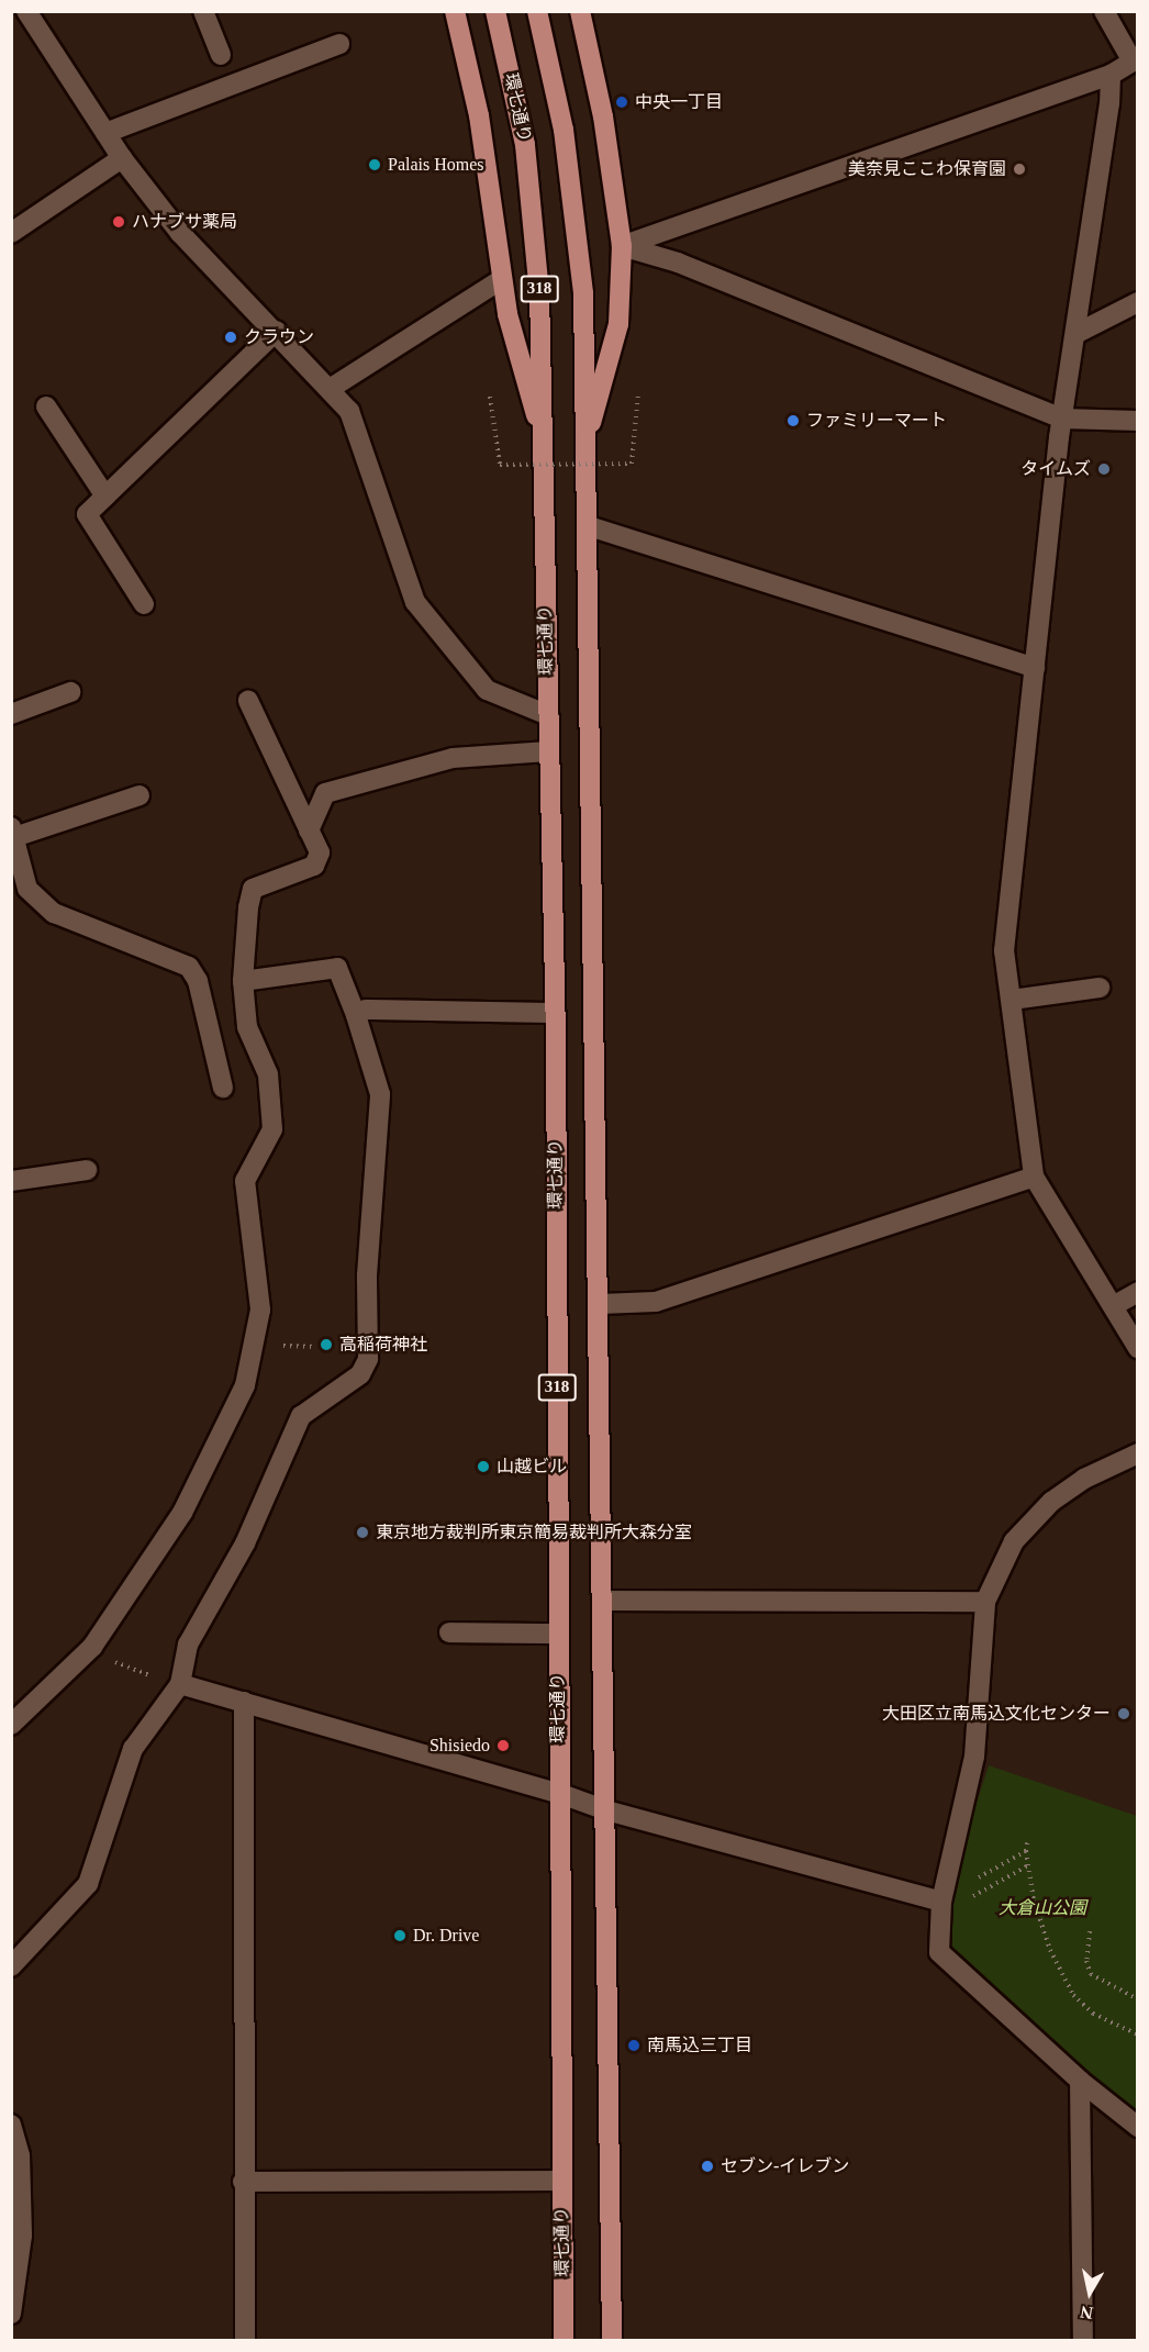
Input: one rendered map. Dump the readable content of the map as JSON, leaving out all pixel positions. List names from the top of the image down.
{
  "streets": {
    "main road": ["環七通り", "318"]
  },
  "parks": ["大倉山公園"],
  "places": [
    "中央一丁目",
    "Palais Homes",
    "美奈見ここわ保育園",
    "ハナブサ薬局",
    "クラウン",
    "ファミリーマート",
    "タイムズ",
    "高稲荷神社",
    "山越ビル",
    "東京地方裁判所東京簡易裁判所大森分室",
    "大田区立南馬込文化センター",
    "Shisiedo",
    "Dr. Drive",
    "南馬込三丁目",
    "セブン-イレブン"
  ],
  "north": "bottom"
}
